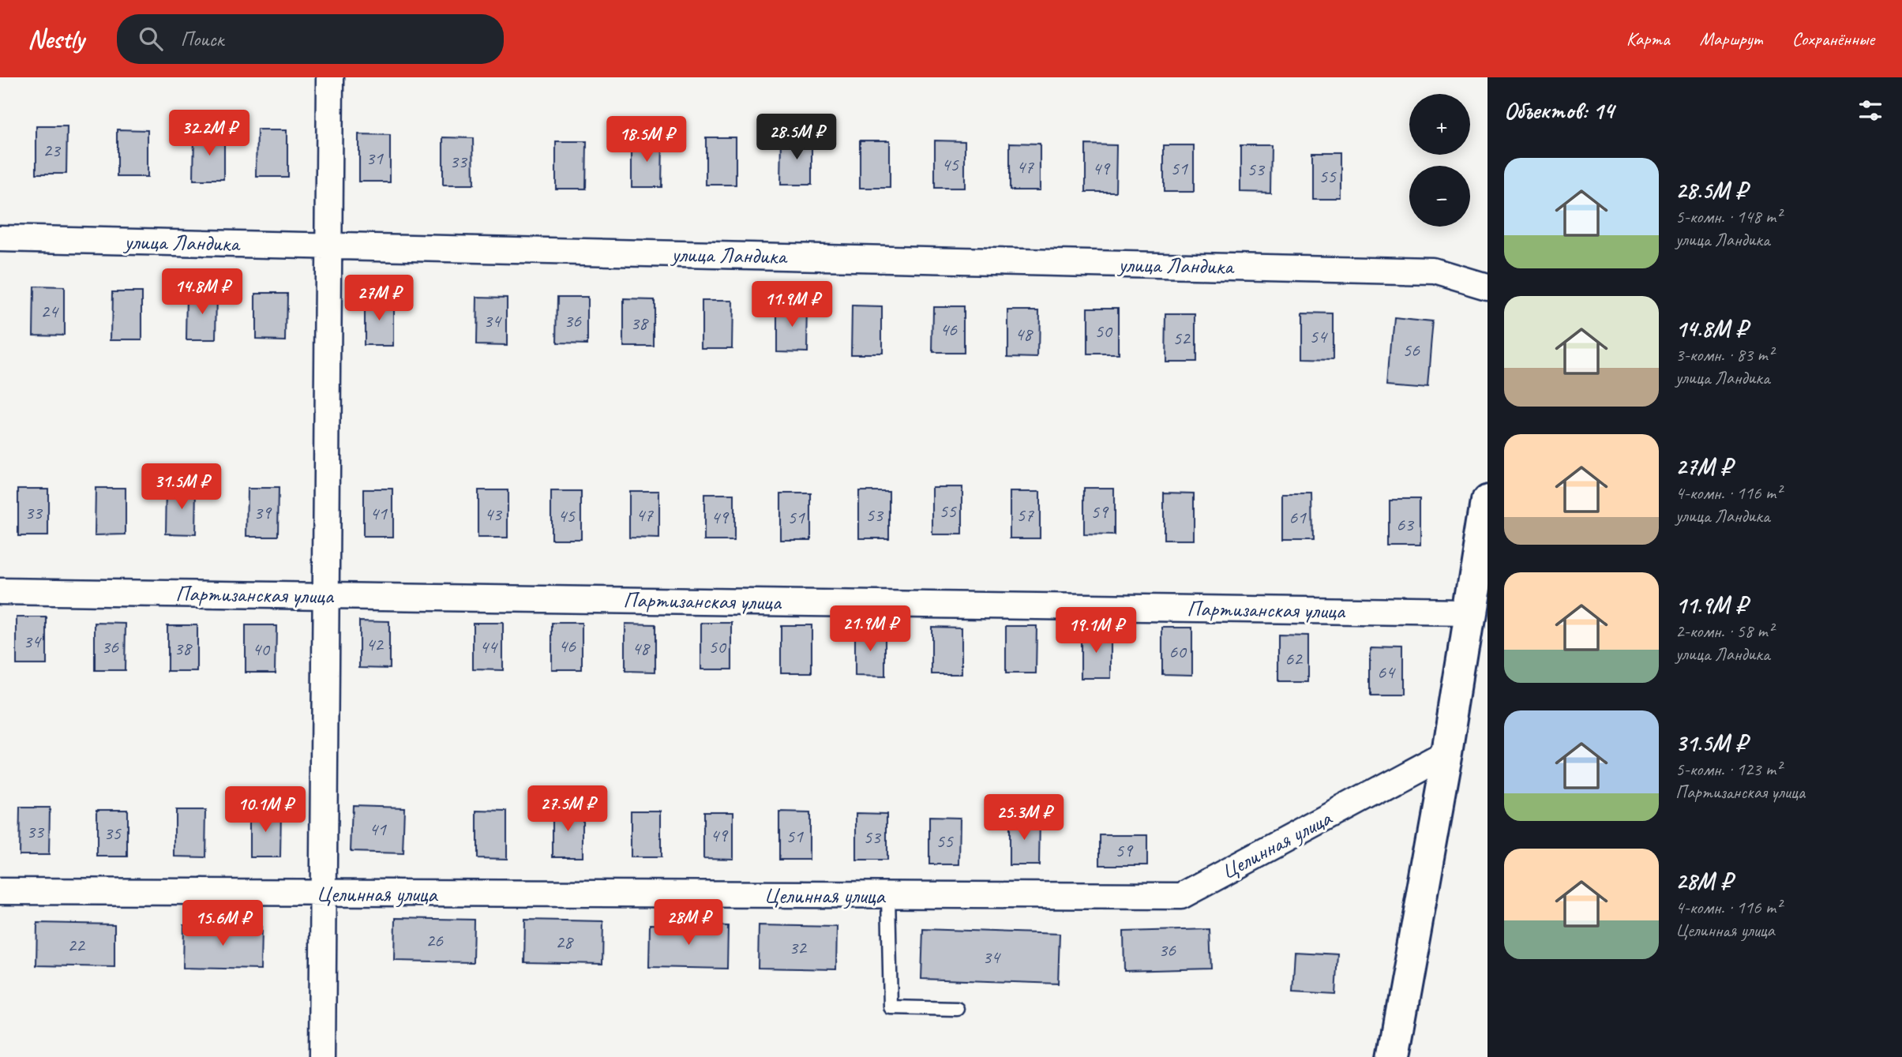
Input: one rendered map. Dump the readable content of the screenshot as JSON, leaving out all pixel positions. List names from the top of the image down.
{
  "streets": {
    "street": ["улица Ландика", "Партизанская улица", "Целинная улица"]
  },
  "house_numbers": [
    "23",
    "31",
    "33",
    "45",
    "47",
    "49",
    "51",
    "53",
    "55",
    "24",
    "34",
    "36",
    "38",
    "46",
    "50",
    "48",
    "54",
    "52",
    "56",
    "55",
    "59",
    "33",
    "39",
    "41",
    "43",
    "47",
    "53",
    "57",
    "45",
    "49",
    "51",
    "61",
    "63",
    "34",
    "42",
    "46",
    "36",
    "44",
    "50",
    "38",
    "48",
    "40",
    "60",
    "62",
    "64",
    "41",
    "33",
    "35",
    "49",
    "51",
    "53",
    "55",
    "59",
    "26",
    "28",
    "22",
    "32",
    "36",
    "34"
  ],
  "page": {
    "header": "Nestly",
    "search": "Поиск",
    "nav": ["Карта", "Маршрут", "Сохранённые"],
    "heading": "Объектов: 14",
    "map_buttons": ["+", "−"],
    "price": [
      "32.2M ₽",
      "28.5M ₽",
      "18.5M ₽",
      "14.8M ₽",
      "27M ₽",
      "11.9M ₽",
      "31.5M ₽",
      "21.9M ₽",
      "19.1M ₽",
      "27.5M ₽",
      "10.1M ₽",
      "25.3M ₽",
      "28M ₽",
      "15.6M ₽"
    ],
    "list": [
      {
        "name": "28.5M ₽",
        "note": "5-комн. · 148 m² · улица Ландика"
      },
      {
        "name": "14.8M ₽",
        "note": "3-комн. · 83 m² · улица Ландика"
      },
      {
        "name": "27M ₽",
        "note": "4-комн. · 116 m² · улица Ландика"
      },
      {
        "name": "11.9M ₽",
        "note": "2-комн. · 58 m² · улица Ландика"
      },
      {
        "name": "31.5M ₽",
        "note": "5-комн. · 123 m² · Партизанская улица"
      },
      {
        "name": "28M ₽",
        "note": "4-комн. · 116 m² · Целинная улица"
      }
    ]
  }
}
